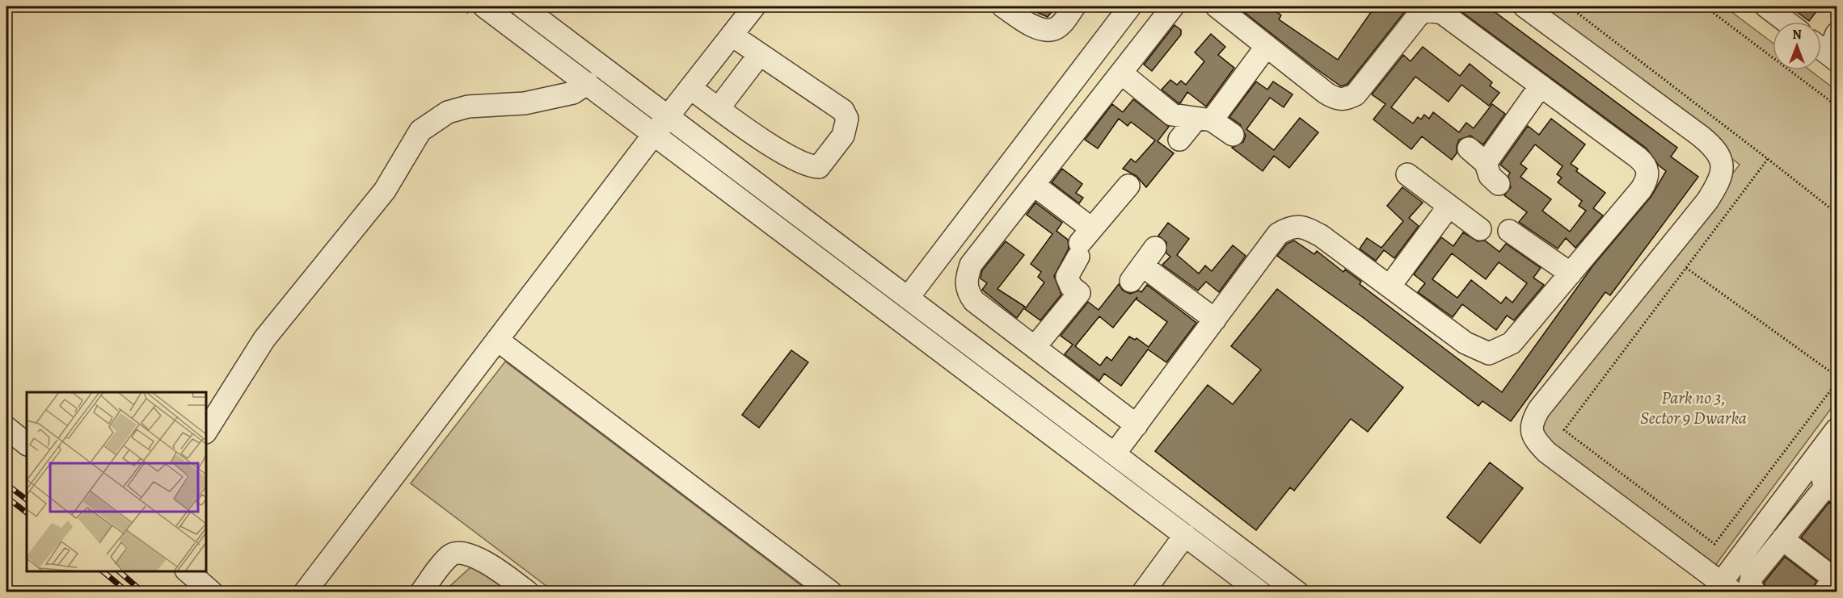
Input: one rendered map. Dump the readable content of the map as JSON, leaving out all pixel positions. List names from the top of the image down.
{
  "parks": ["Park no 3, Sector 9 Dwarka"],
  "north": "top"
}
